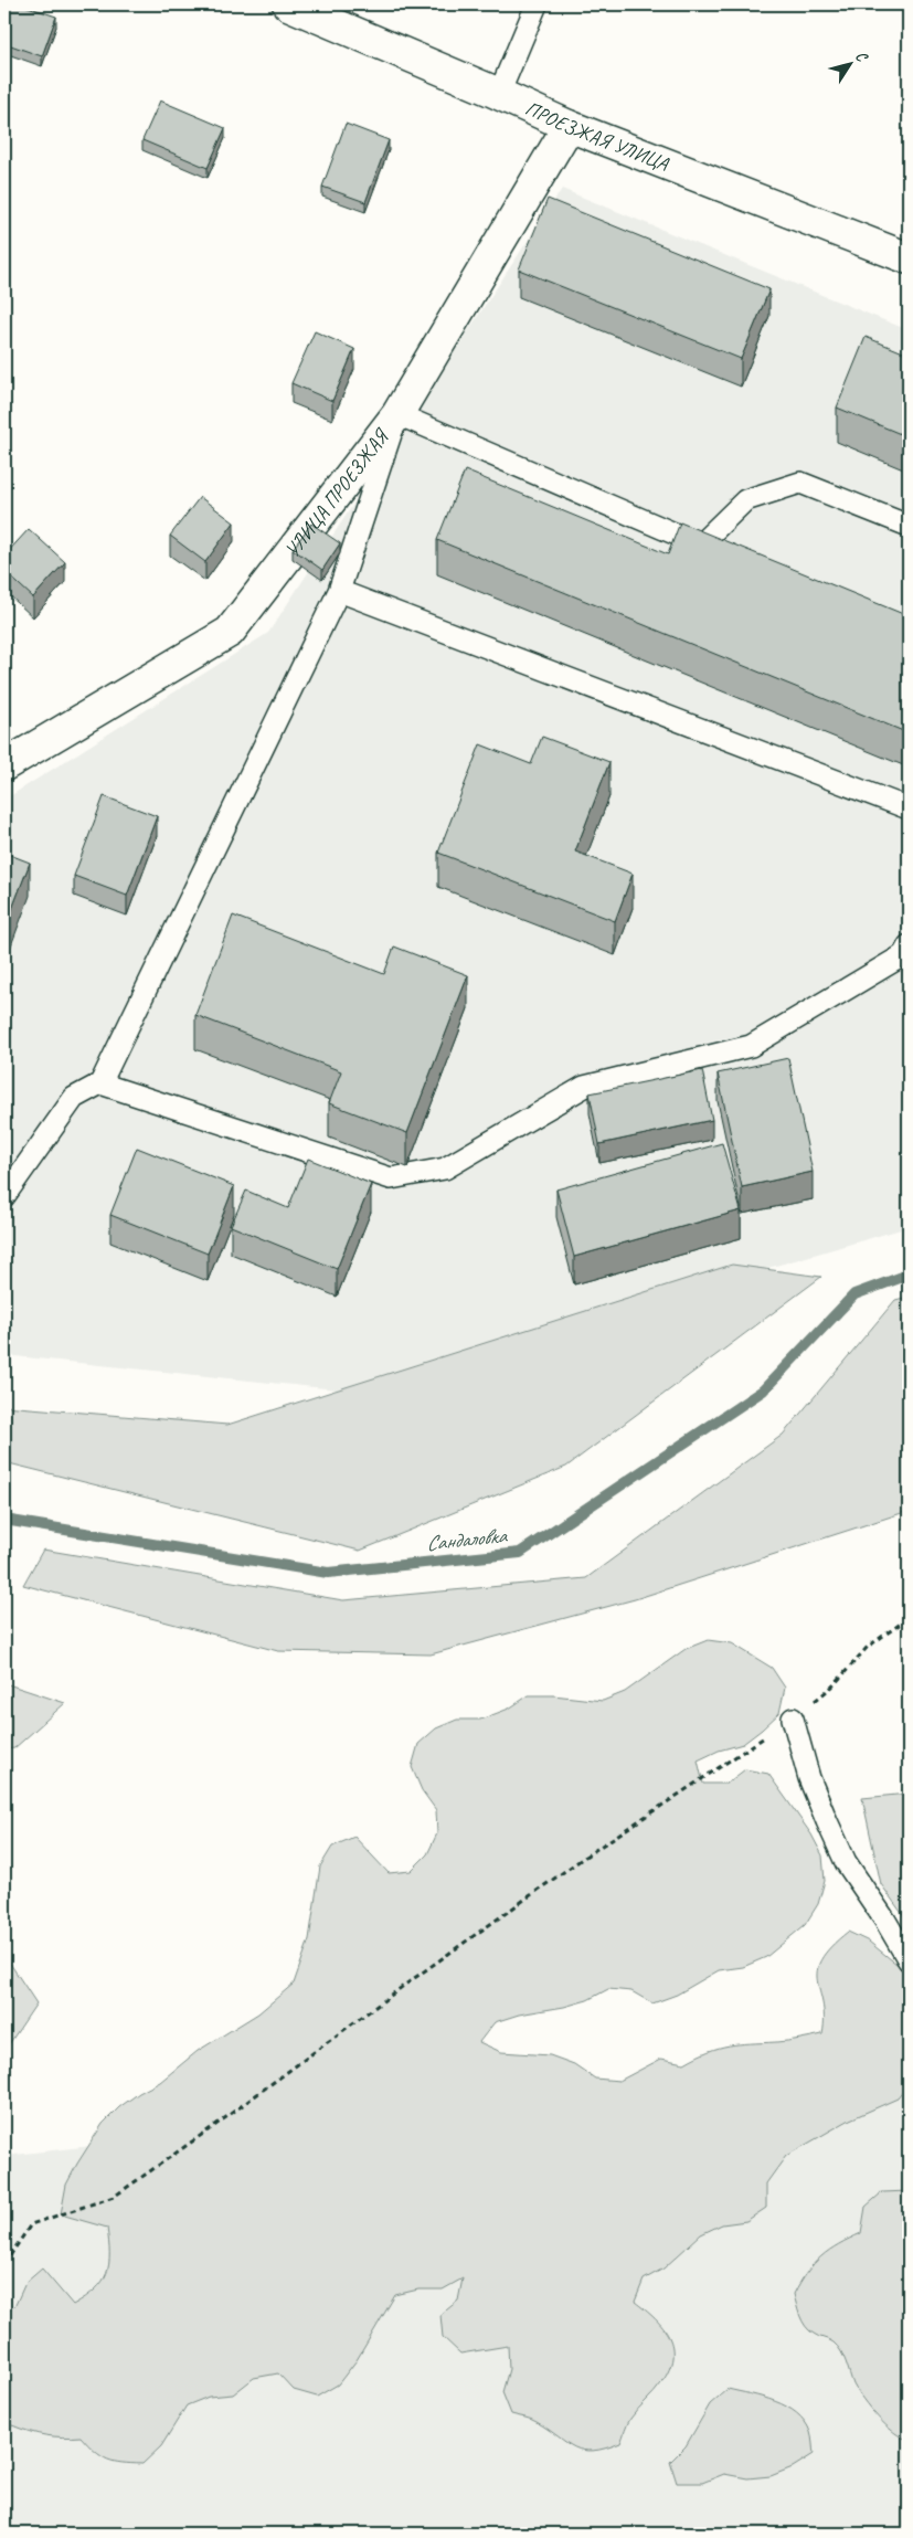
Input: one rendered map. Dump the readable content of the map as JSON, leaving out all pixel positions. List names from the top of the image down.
{
  "streets": {
    "street": ["ПРОЕЗЖАЯ УЛИЦА", "УЛИЦА ПРОЕЗЖАЯ"]
  },
  "crossings": [
    ["ПРОЕЗЖАЯ УЛИЦА", "УЛИЦА ПРОЕЗЖАЯ"]
  ],
  "water": ["Сандаловка"],
  "north": "top right"
}
